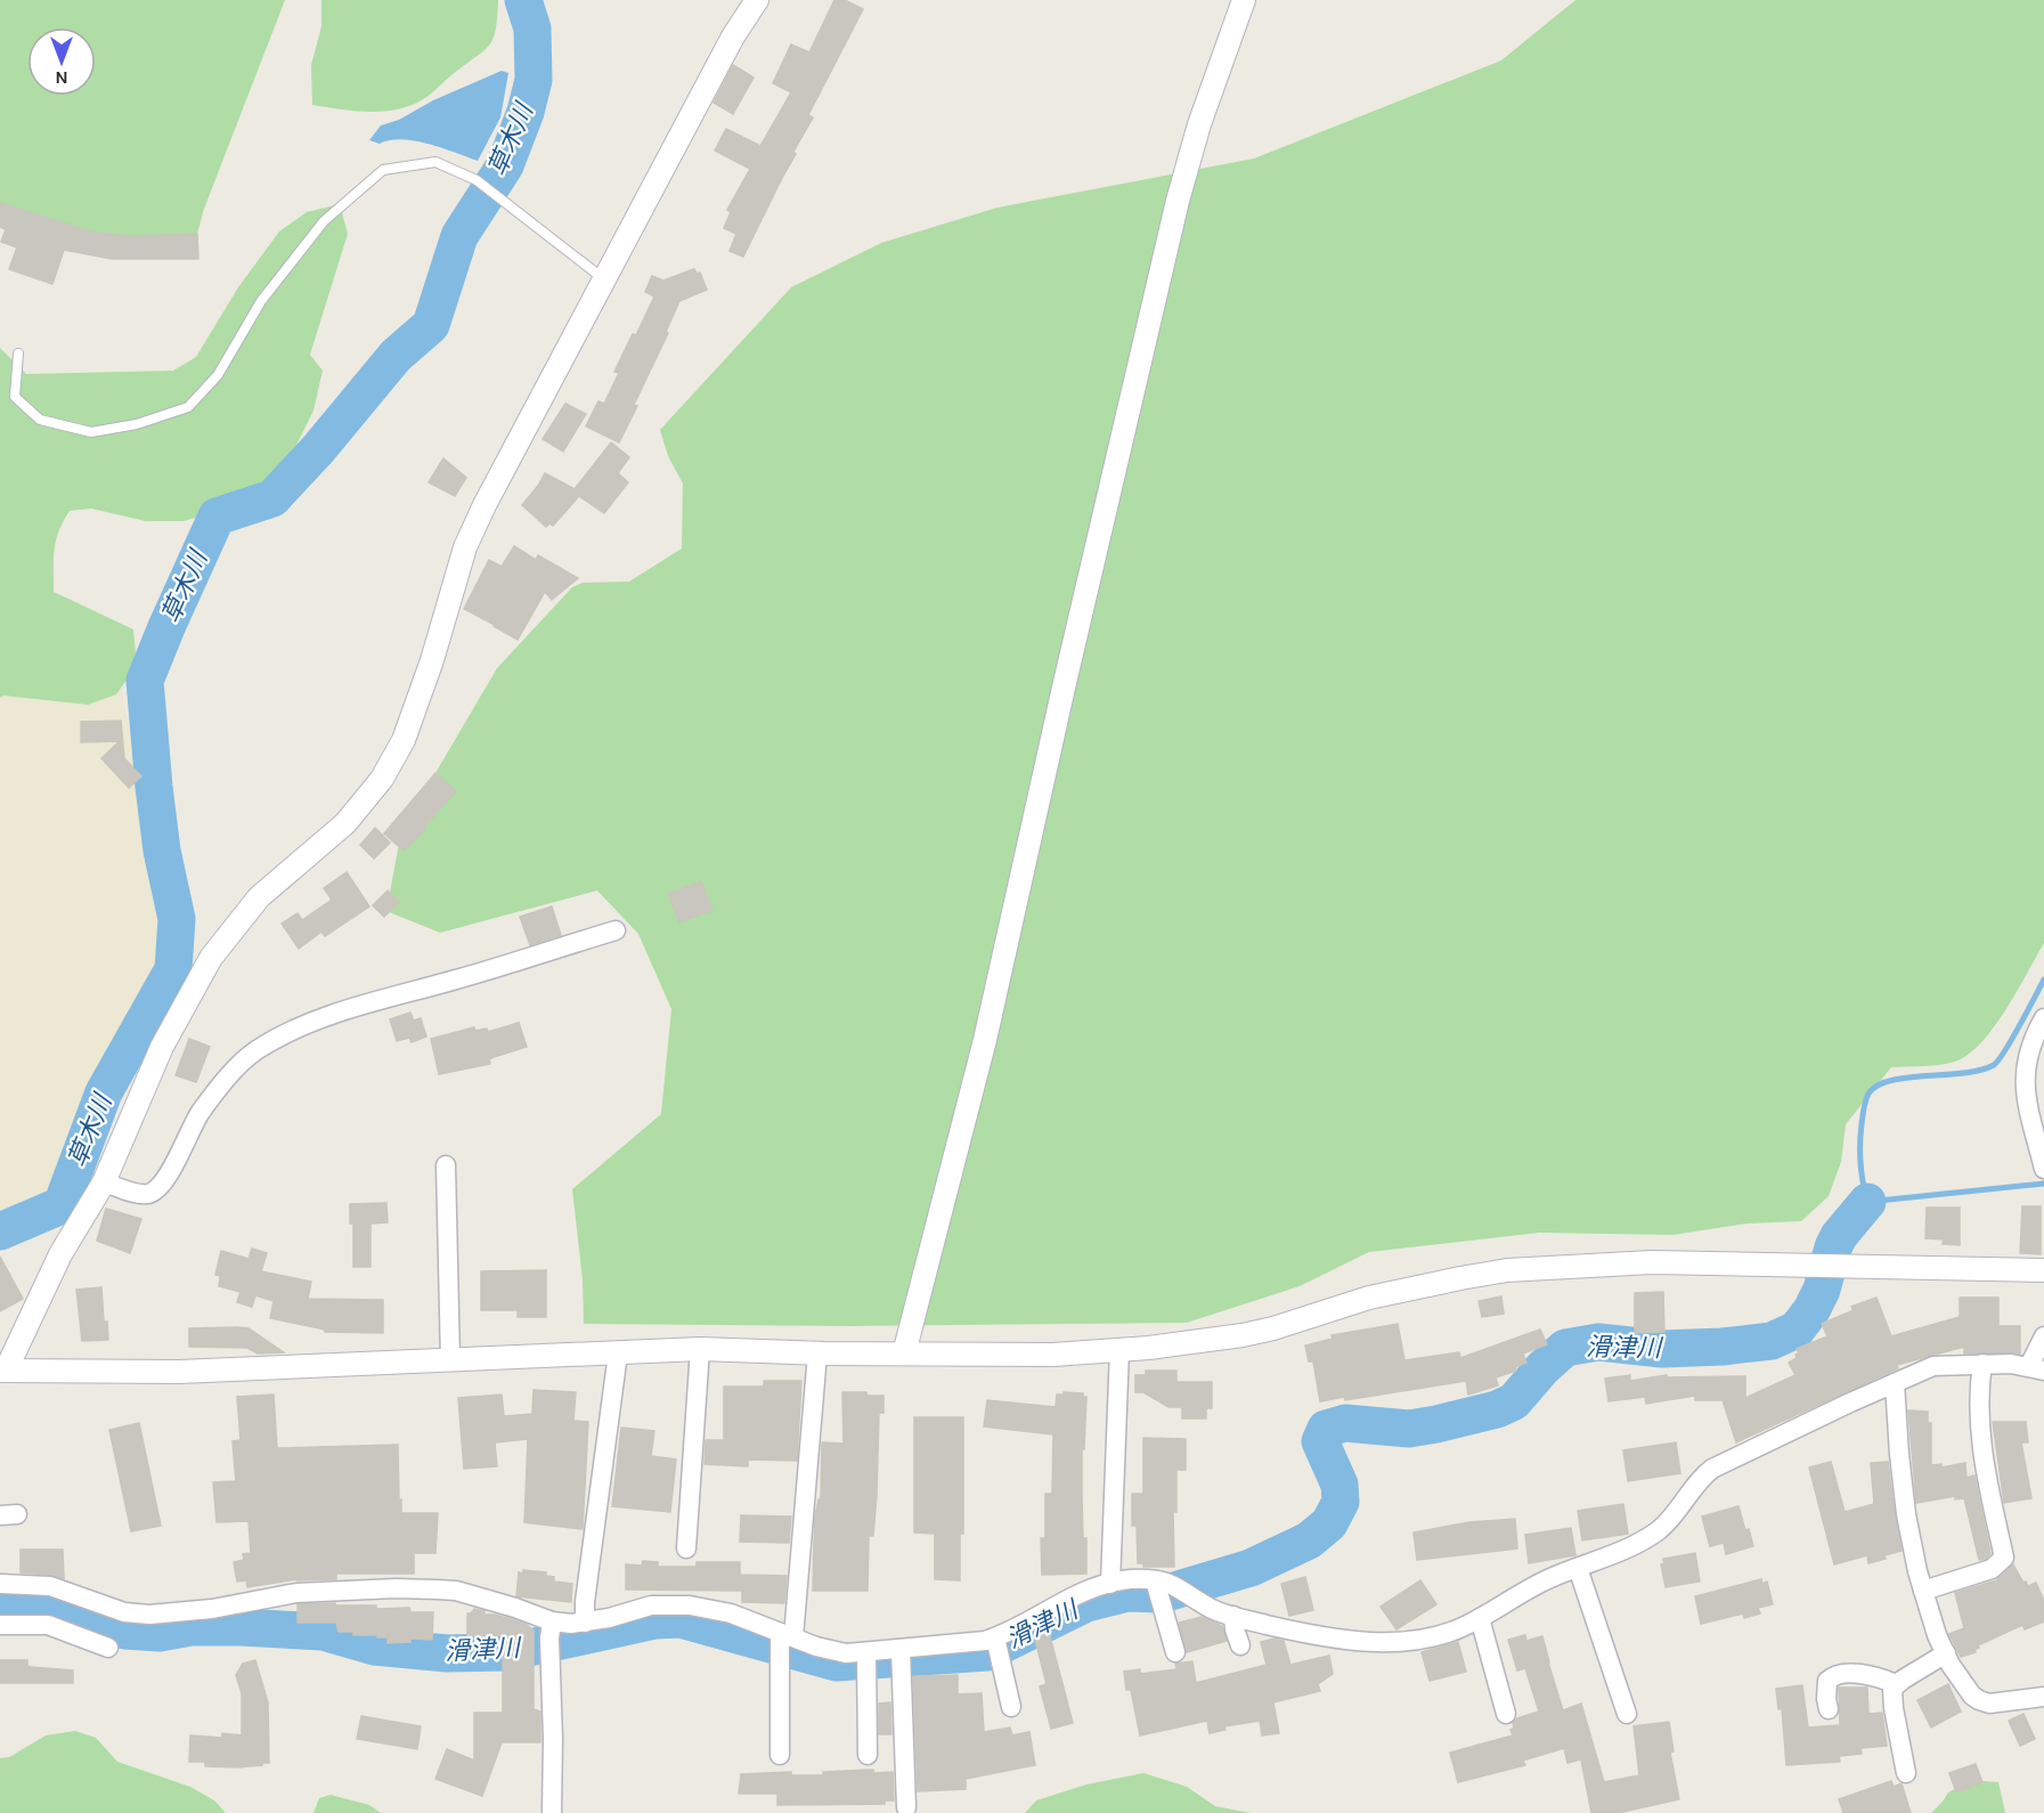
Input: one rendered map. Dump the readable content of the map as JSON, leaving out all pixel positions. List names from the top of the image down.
{
  "water": ["草木川", "滑津川"],
  "north": "bottom"
}
